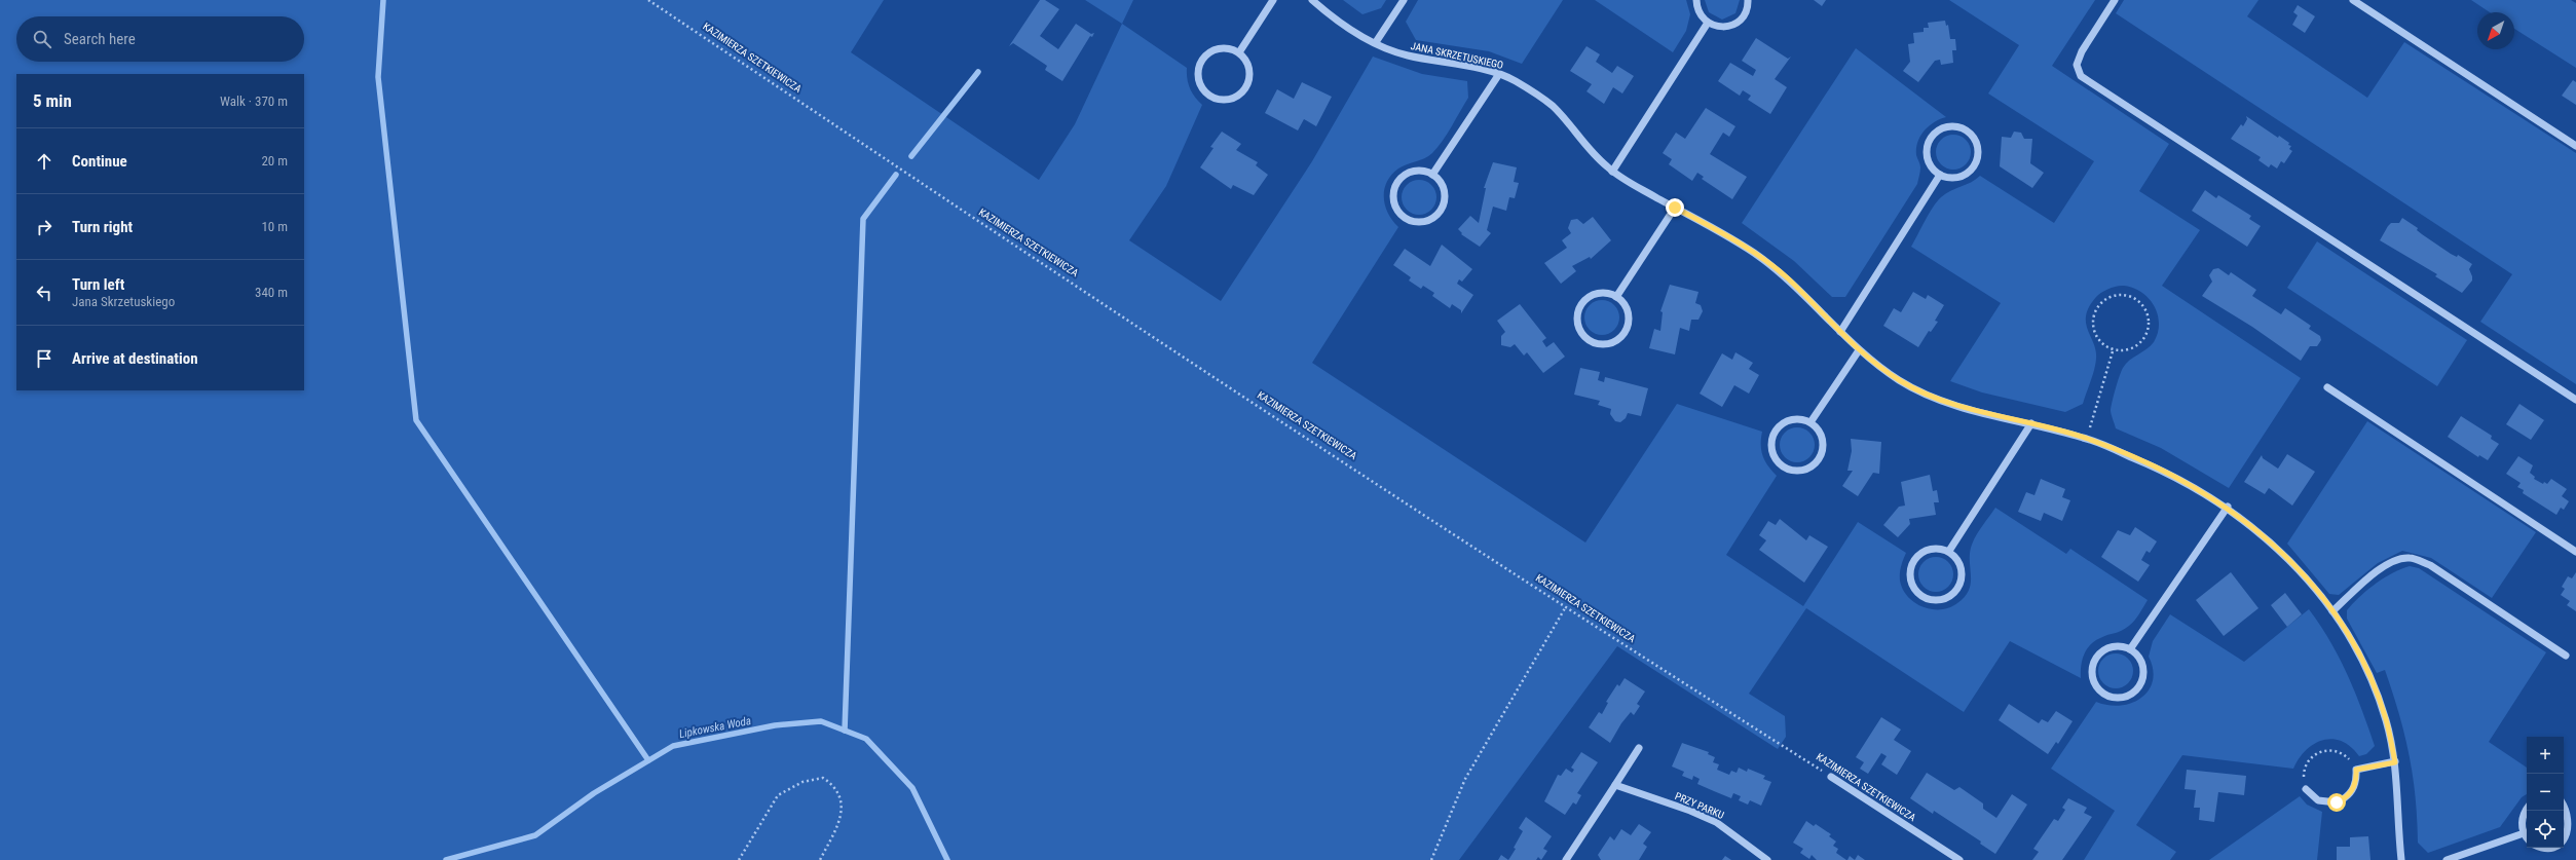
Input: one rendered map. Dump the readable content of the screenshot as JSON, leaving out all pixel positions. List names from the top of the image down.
{
  "streets": {
    "street": ["JANA SKRZETUSKIEGO", "KAZIMIERZA SZETKIEWICZA", "PRZY PARKU"]
  },
  "water": ["Lipkowska Woda"],
  "north": "bottom left",
  "page": {
    "search": "Search here",
    "heading": ["5 min", "Walk · 370 m"],
    "list": [
      ["Continue", "20 m"],
      ["Turn right", "10 m"],
      ["Turn left", "Jana Skrzetuskiego", "340 m"],
      "Arrive at destination"
    ],
    "map_buttons": ["+", "−"]
  }
}
